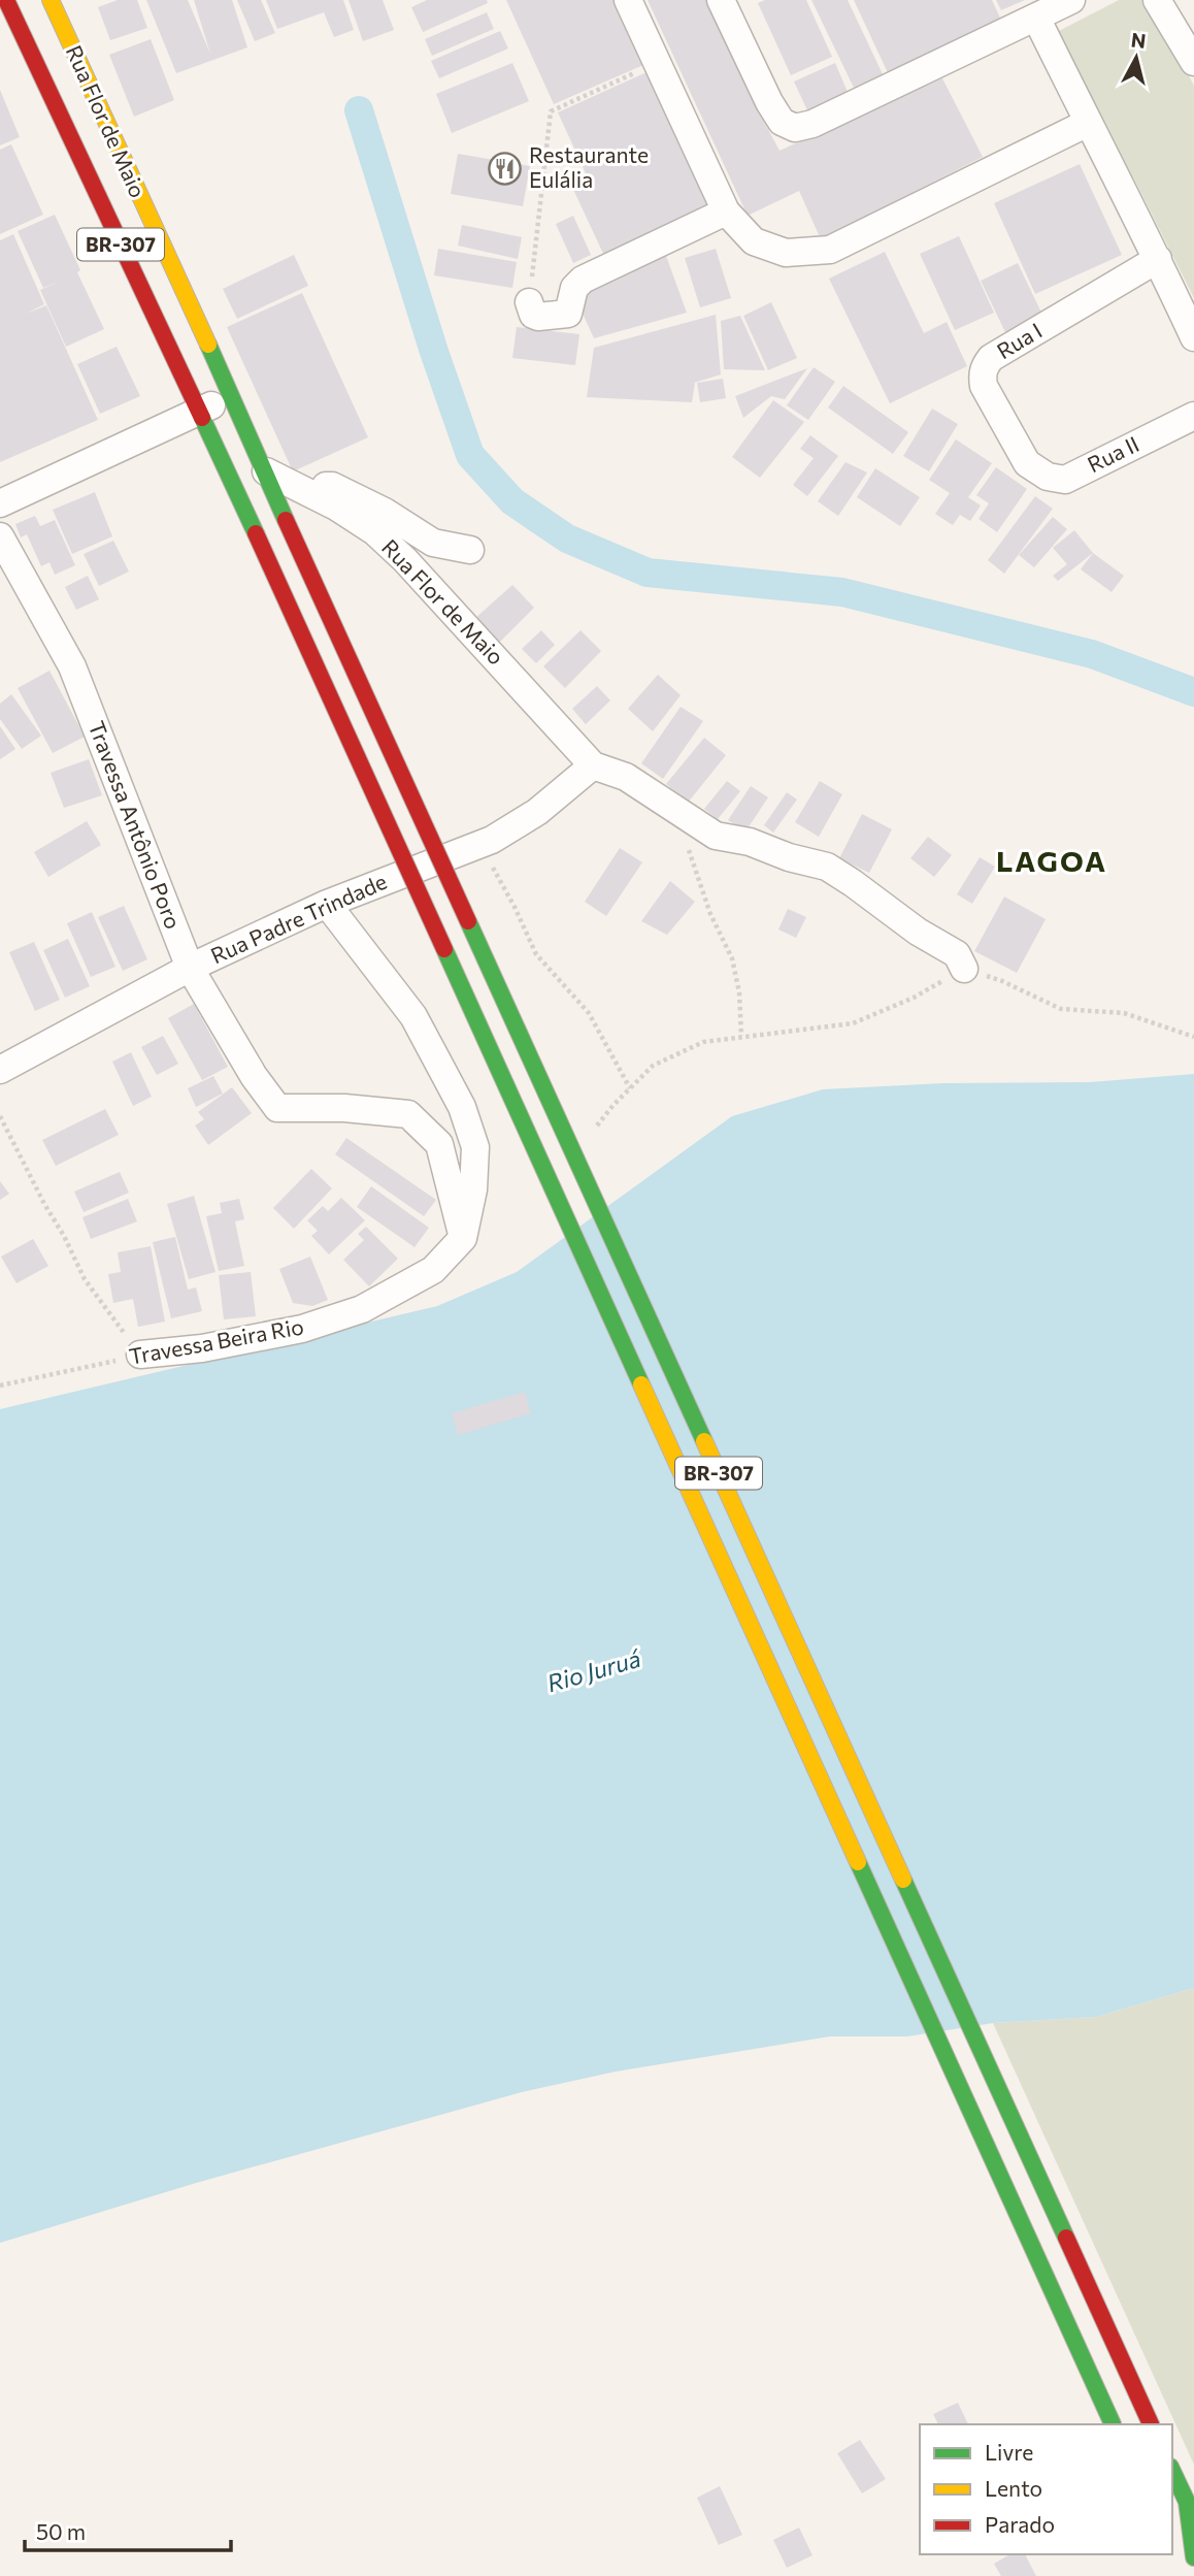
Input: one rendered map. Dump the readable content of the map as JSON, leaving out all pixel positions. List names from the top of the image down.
{
  "streets": {
    "main road": ["Rua Flor de Maio", "BR-307"],
    "street": [
      "Rua I",
      "Rua II",
      "Travessa Antônio Poro",
      "Rua Padre Trindade",
      "Travessa Beira Rio"
    ]
  },
  "crossings": [
    ["Rua Flor de Maio", "BR-307"],
    ["Rua Flor de Maio", "Rua Padre Trindade"],
    ["Rua I", "Rua II"],
    ["Travessa Antônio Poro", "Rua Padre Trindade"],
    ["Travessa Antônio Poro", "Travessa Beira Rio"]
  ],
  "districts": ["LAGOA"],
  "water": ["Rio Juruá"],
  "places": {
    "restaurant": ["Restaurante Eulália"]
  },
  "legend": ["Livre", "Lento", "Parado"],
  "scale_bar": "50 m",
  "north": "top"
}
